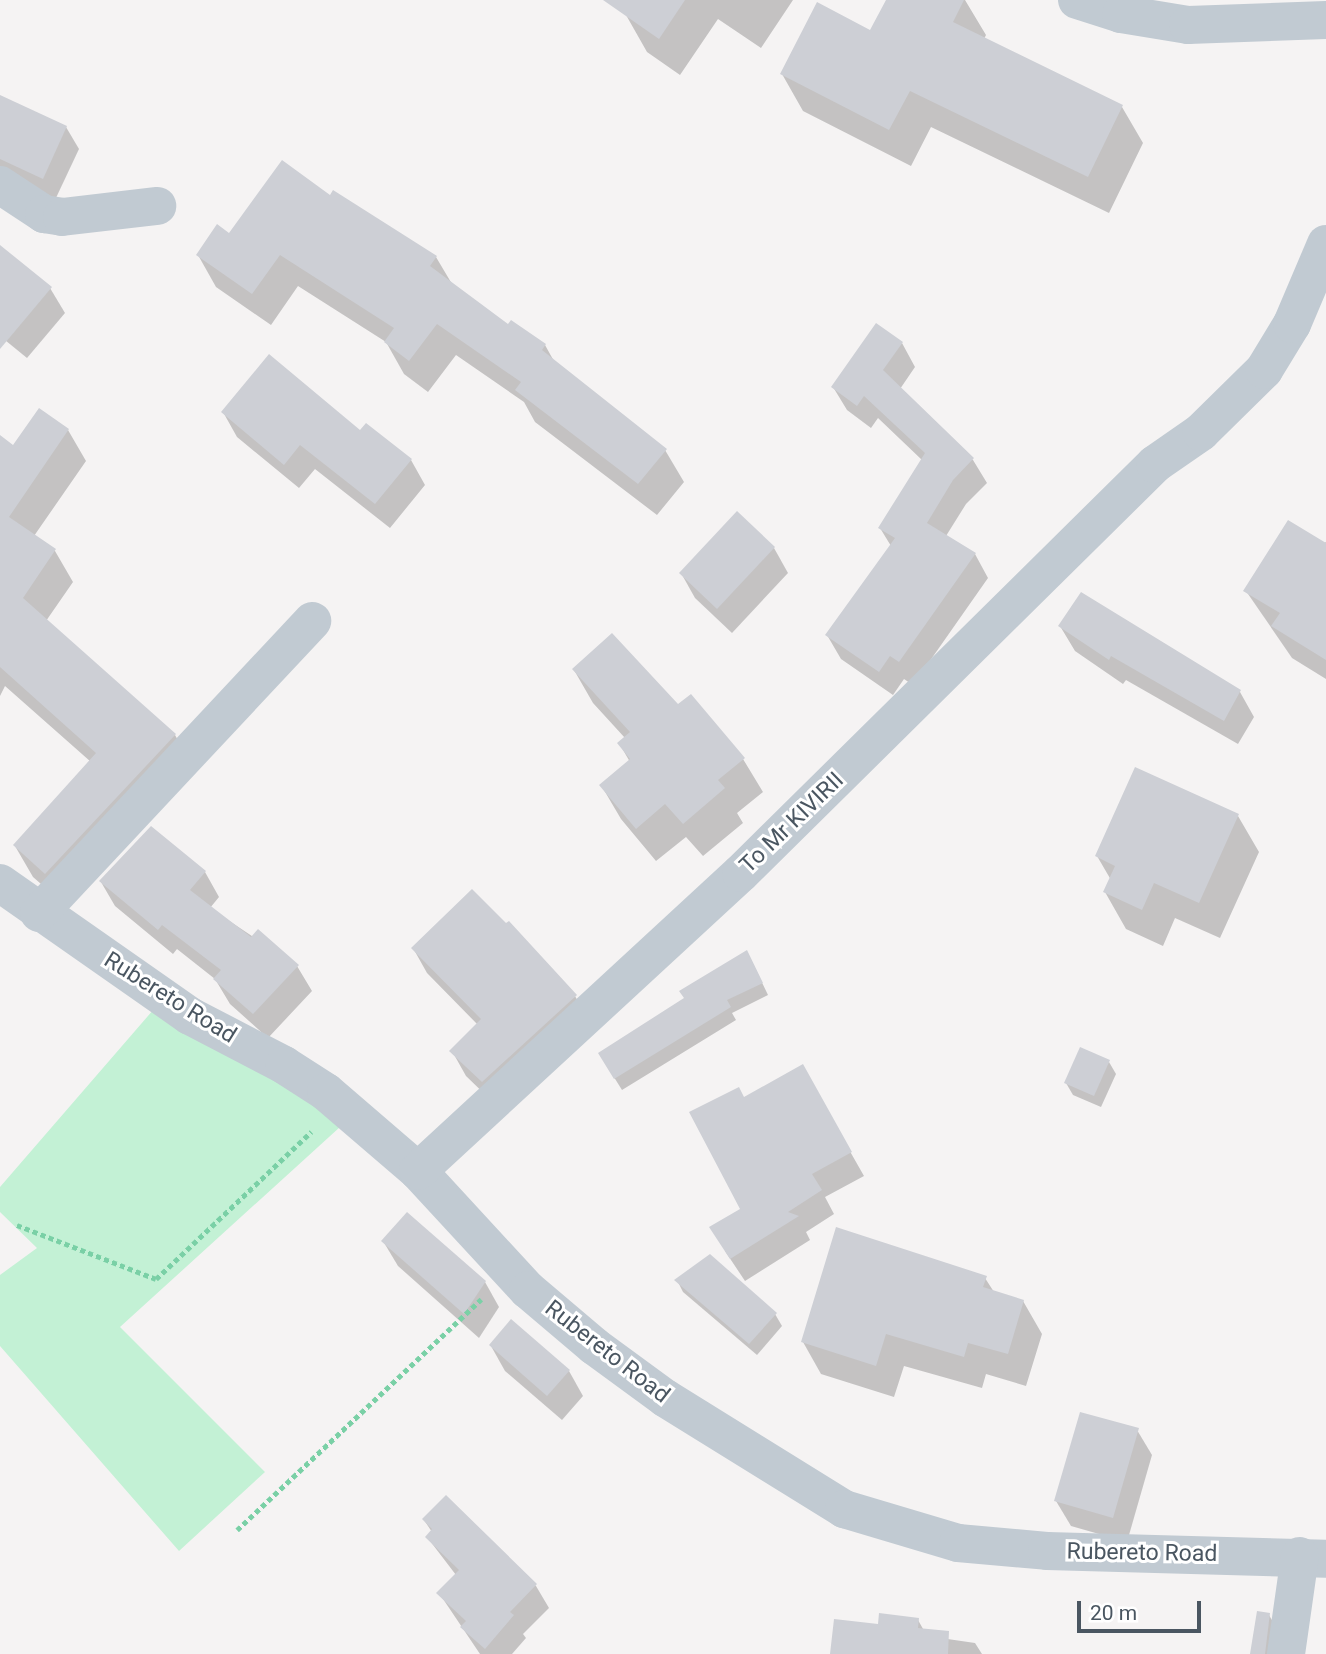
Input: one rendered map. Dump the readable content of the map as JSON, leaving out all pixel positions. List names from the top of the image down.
{
  "streets": {
    "street": ["To Mr KIVIRII", "Rubereto Road"]
  },
  "crossings": [
    ["To Mr KIVIRII", "Rubereto Road"]
  ],
  "scale_bar": "20 m"
}
